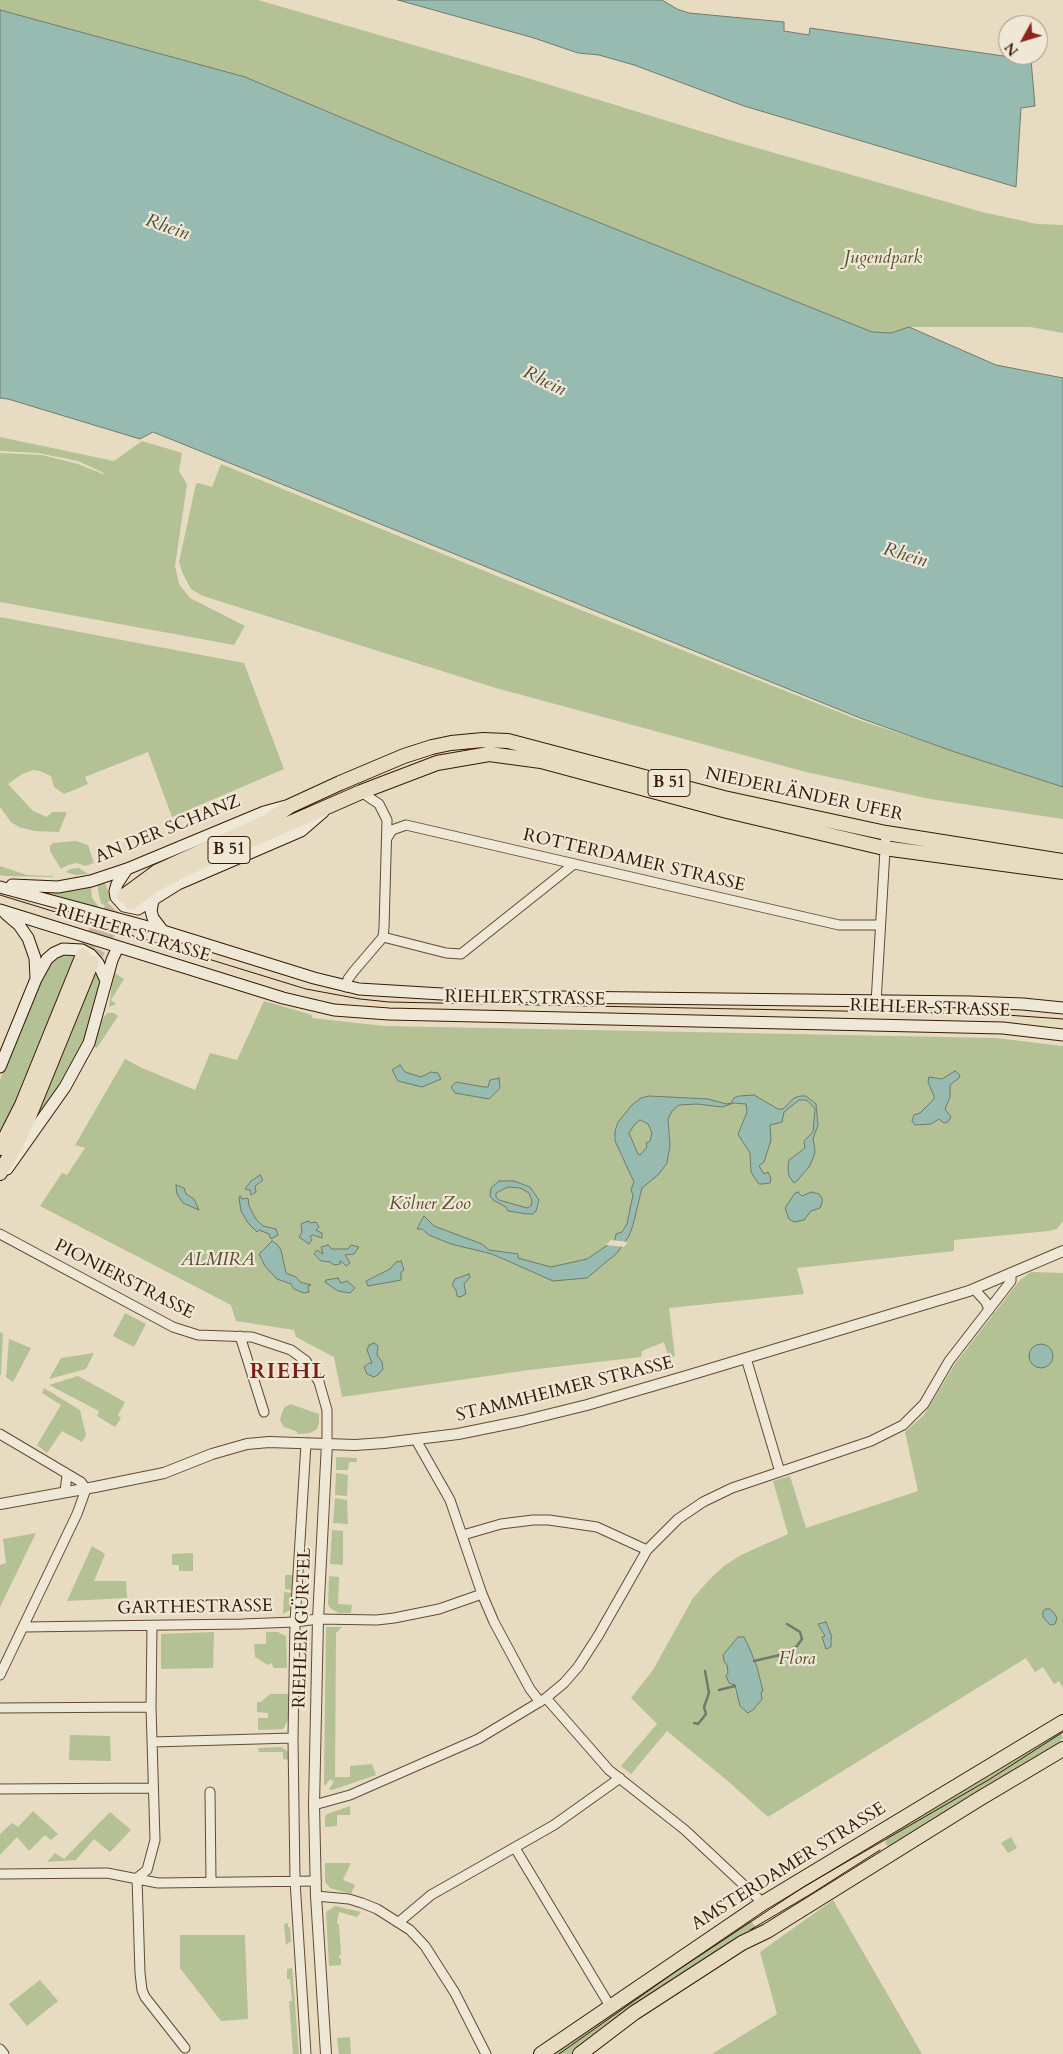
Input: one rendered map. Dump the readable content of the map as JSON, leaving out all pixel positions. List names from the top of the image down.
{
  "streets": {
    "main road": [
      "B 51",
      "NIEDERLÄNDER UFER",
      "AN DER SCHANZ",
      "RIEHLER STRASSE",
      "AMSTERDAMER STRASSE"
    ],
    "street": [
      "ROTTERDAMER STRASSE",
      "PIONIERSTRASSE",
      "STAMMHEIMER STRASSE",
      "GARTHESTRASSE",
      "RIEHLER GÜRTEL"
    ]
  },
  "crossings": [
    ["NIEDERLÄNDER UFER", "AN DER SCHANZ"],
    ["AN DER SCHANZ", "RIEHLER STRASSE"],
    ["PIONIERSTRASSE", "RIEHLER GÜRTEL"],
    ["STAMMHEIMER STRASSE", "RIEHLER GÜRTEL"],
    ["GARTHESTRASSE", "RIEHLER GÜRTEL"]
  ],
  "districts": ["RIEHL"],
  "water": ["Rhein"],
  "parks": [
    "Jugendpark",
    "Kölner Zoo",
    "ALMIRA",
    "Flora"
  ],
  "north": "bottom left"
}
